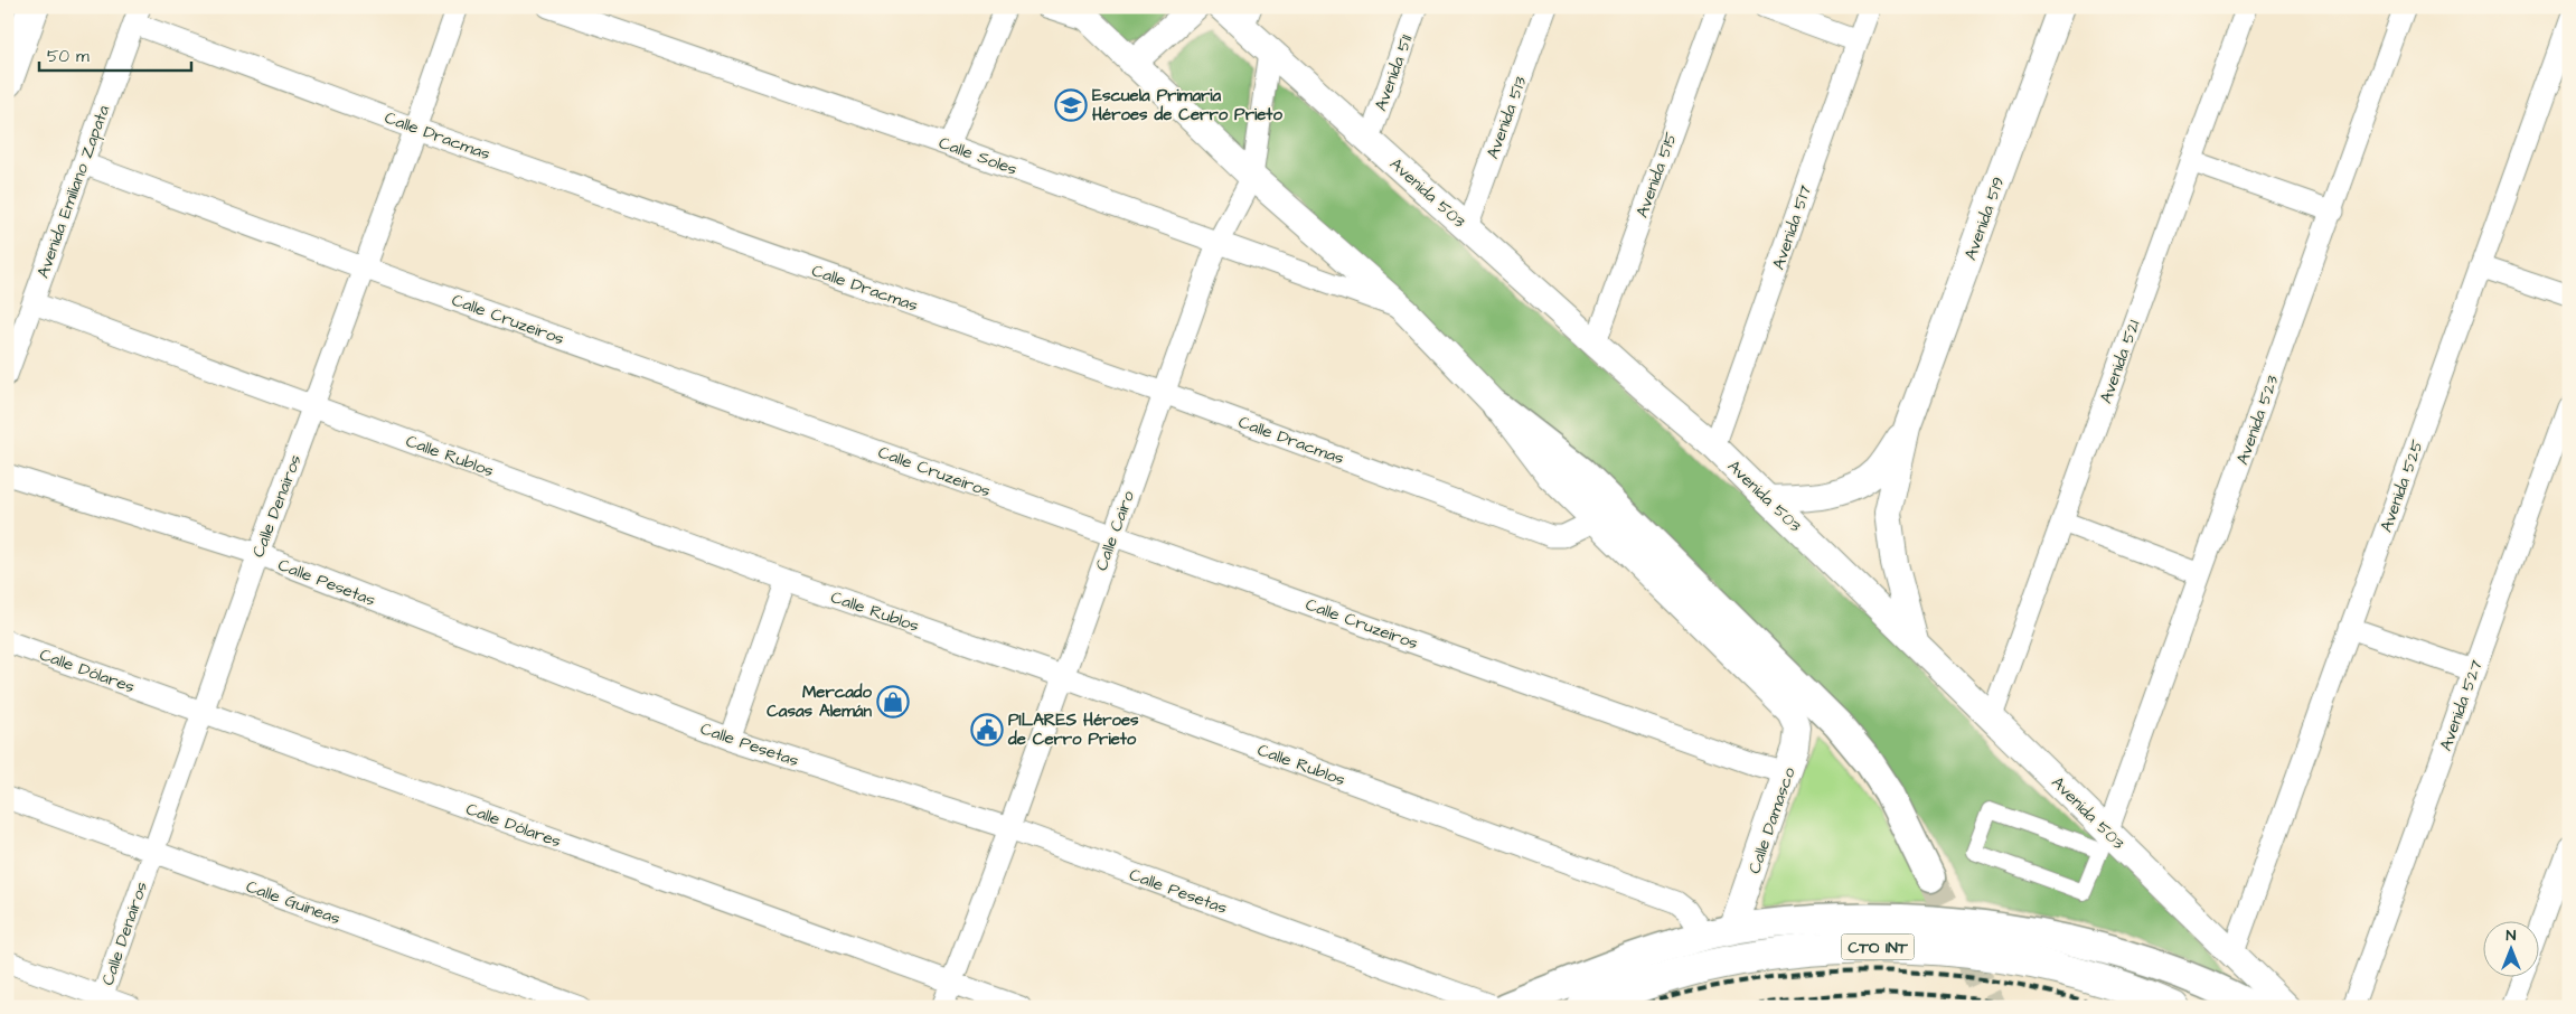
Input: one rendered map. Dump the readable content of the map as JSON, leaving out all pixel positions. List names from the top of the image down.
{
  "streets": {
    "main road": ["CTO INT"],
    "street": [
      "Avenida 511",
      "Avenida 513",
      "Calle Dracmas",
      "Calle Soles",
      "Avenida 515",
      "Avenida Emiliano Zapata",
      "Avenida 503",
      "Avenida 519",
      "Avenida 517",
      "Calle Cruzeiros",
      "Avenida 521",
      "Avenida 523",
      "Calle Rublos",
      "Avenida 525",
      "Calle Denairos",
      "Calle Cairo",
      "Calle Pesetas",
      "Calle Dólares",
      "Avenida 527",
      "Calle Damasco",
      "Calle Guineas"
    ]
  },
  "crossings": [
    ["Avenida 511", "Avenida 503"],
    ["Avenida 513", "Avenida 503"],
    ["Calle Dracmas", "Avenida Emiliano Zapata"],
    ["Calle Dracmas", "Calle Denairos"],
    ["Calle Dracmas", "Calle Cairo"],
    ["Calle Dracmas", "Calle Damasco"],
    ["Calle Soles", "Calle Cairo"],
    ["Avenida 515", "Avenida 503"],
    ["Avenida Emiliano Zapata", "Calle Cruzeiros"],
    ["Avenida Emiliano Zapata", "Calle Rublos"],
    ["Avenida 503", "Avenida 519"],
    ["Avenida 503", "Avenida 517"],
    ["Avenida 503", "Avenida 521"],
    ["Avenida 503", "Avenida 523"],
    ["Avenida 503", "Avenida 525"],
    ["Avenida 503", "Calle Cairo"],
    ["Calle Cruzeiros", "Calle Denairos"],
    ["Calle Cruzeiros", "Calle Cairo"],
    ["Calle Cruzeiros", "Calle Damasco"],
    ["Calle Rublos", "Calle Denairos"],
    ["Calle Rublos", "Calle Cairo"],
    ["Calle Rublos", "CTO INT"],
    ["Calle Denairos", "Calle Pesetas"],
    ["Calle Denairos", "Calle Dólares"],
    ["Calle Denairos", "Calle Guineas"],
    ["Calle Cairo", "Calle Pesetas"],
    ["Calle Cairo", "Calle Dólares"],
    ["Calle Damasco", "CTO INT"]
  ],
  "places": {
    "school or university": ["Escuela Primaria Héroes de Cerro Prieto"],
    "shop": ["Mercado Casas Alemán"],
    "public building": ["PILARES Héroes de Cerro Prieto"]
  },
  "scale_bar": "50 m",
  "north": "top"
}
